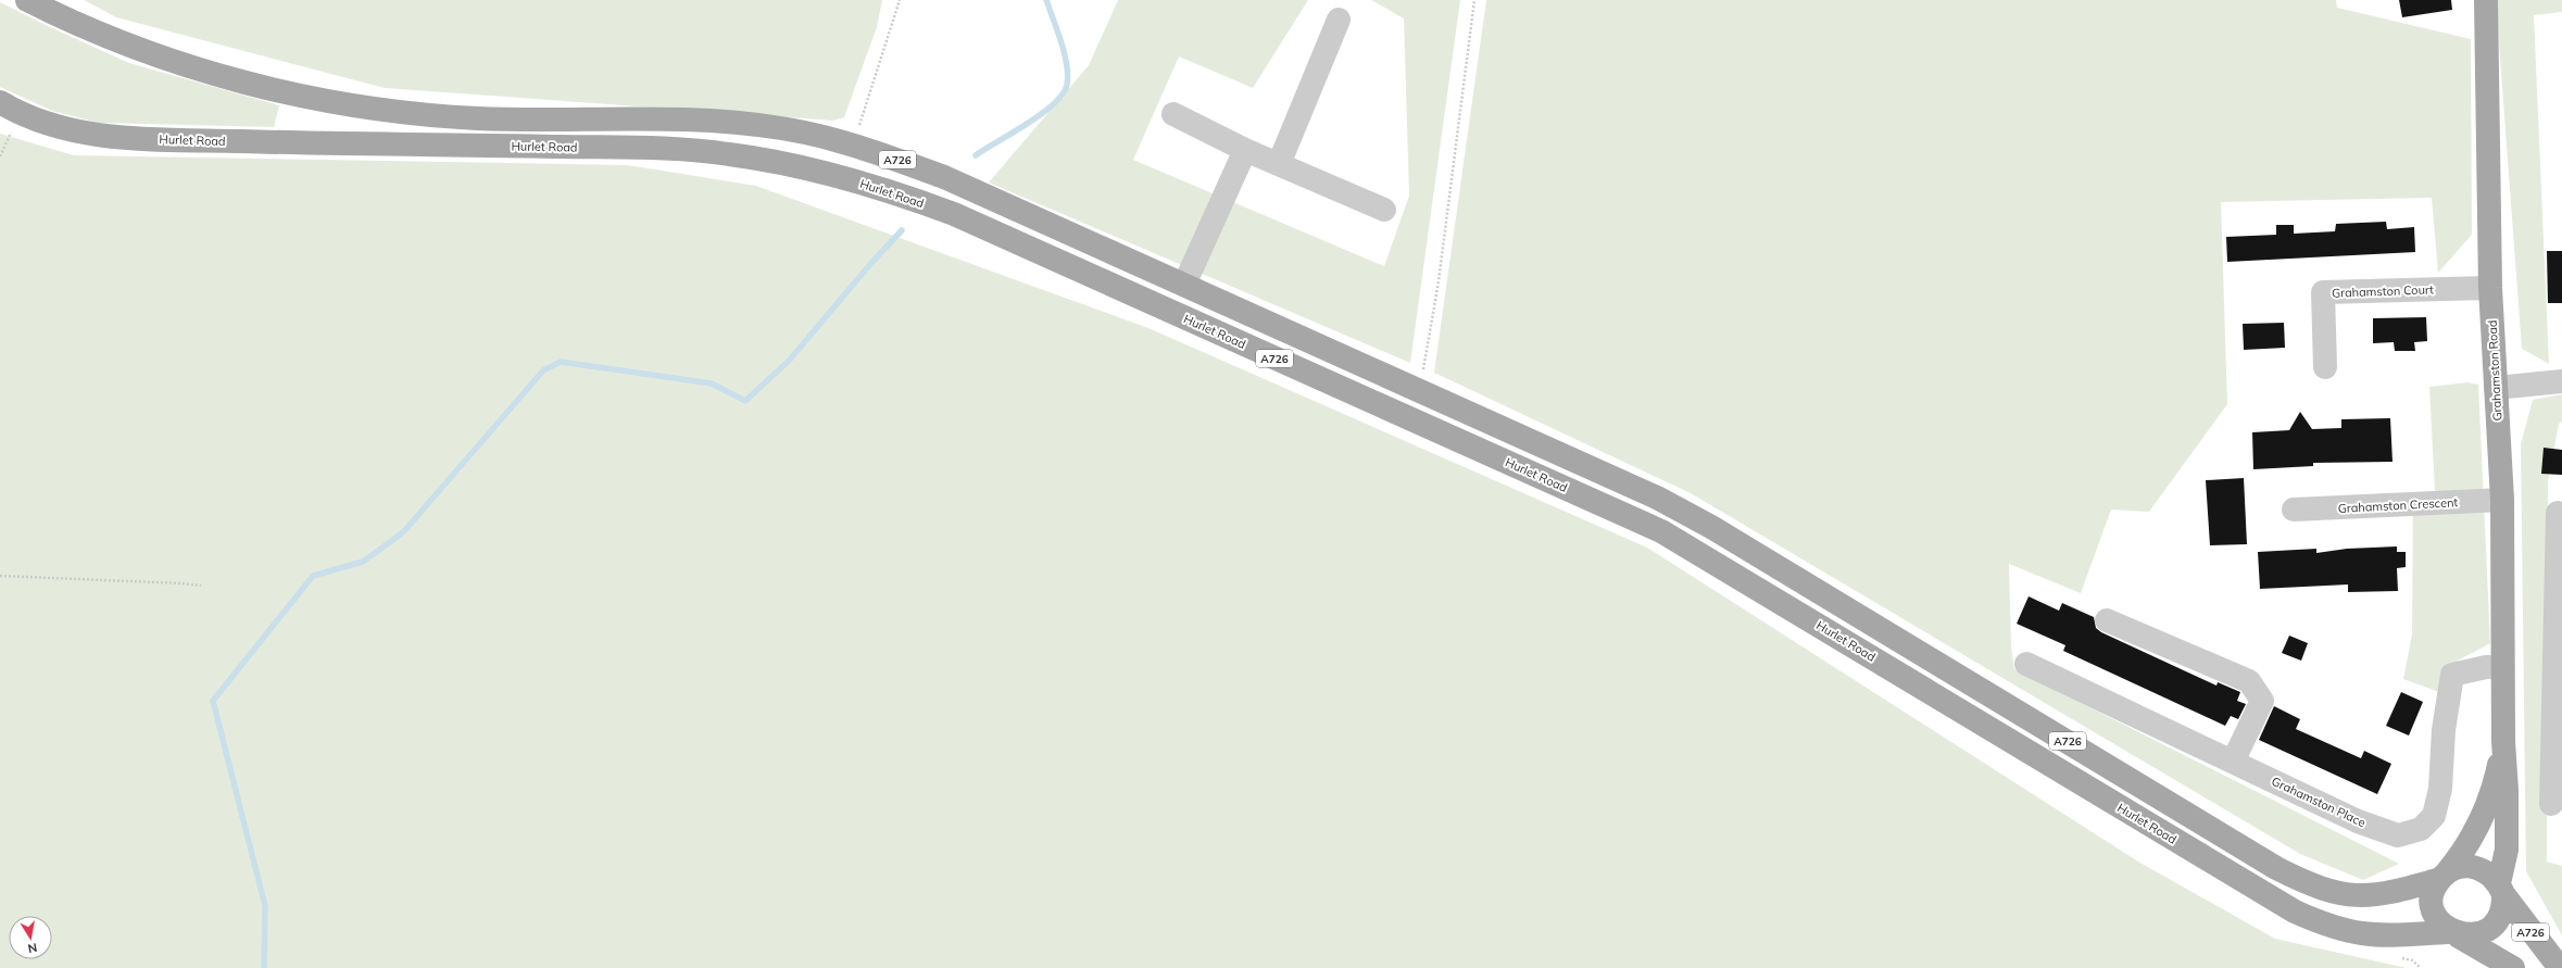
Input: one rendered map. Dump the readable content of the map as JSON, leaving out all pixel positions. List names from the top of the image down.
{
  "streets": {
    "main road": ["Hurlet Road", "A726", "Grahamston Road"],
    "street": ["Grahamston Court", "Grahamston Crescent", "Grahamston Place"]
  },
  "crossings": [
    ["Hurlet Road", "A726"],
    ["Hurlet Road", "Grahamston Road"],
    ["A726", "Grahamston Road"],
    ["Grahamston Court", "Grahamston Road"],
    ["Grahamston Road", "Grahamston Crescent"],
    ["Grahamston Road", "Grahamston Place"]
  ],
  "north": "bottom"
}
